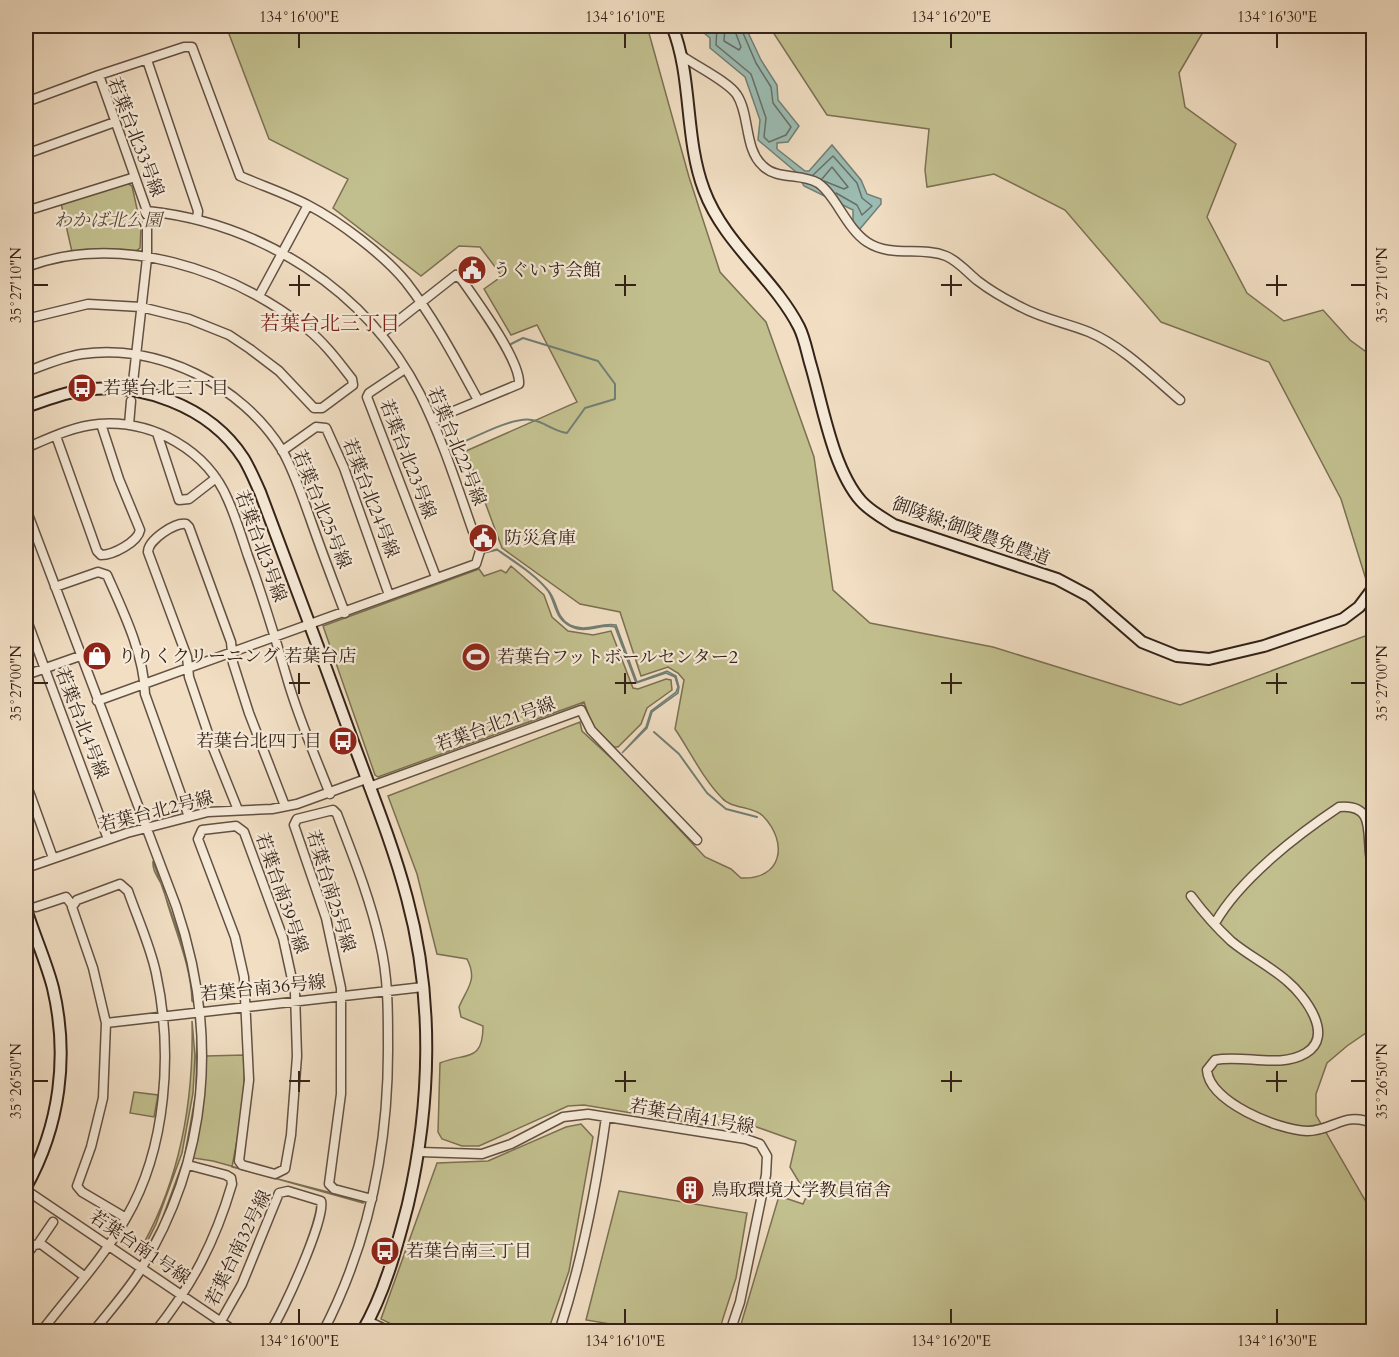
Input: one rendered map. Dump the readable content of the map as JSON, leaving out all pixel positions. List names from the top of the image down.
{
  "streets": {
    "street": [
      "若葉台北33号線",
      "若葉台北22号線",
      "若葉台北23号線",
      "若葉台北24号線",
      "若葉台北25号線",
      "御陵線;御陵農免農道",
      "若葉台北3号線",
      "若葉台北4号線",
      "若葉台北21号線",
      "若葉台北2号線",
      "若葉台南25号線",
      "若葉台南39号線",
      "若葉台南36号線",
      "若葉台南41号線",
      "若葉台南1号線",
      "若葉台南32号線"
    ]
  },
  "crossings": [
    ["若葉台北33号線", "若葉台北22号線"],
    ["若葉台北33号線", "若葉台北25号線"],
    ["若葉台北33号線", "若葉台北3号線"],
    ["若葉台北22号線", "若葉台北23号線"],
    ["若葉台北22号線", "若葉台北24号線"],
    ["若葉台北22号線", "若葉台北25号線"],
    ["若葉台北22号線", "若葉台北3号線"],
    ["若葉台北24号線", "若葉台北25号線"],
    ["若葉台北3号線", "若葉台北2号線"],
    ["若葉台北4号線", "若葉台北2号線"],
    ["若葉台北21号線", "若葉台北2号線"],
    ["若葉台南25号線", "若葉台南36号線"],
    ["若葉台南39号線", "若葉台南36号線"],
    ["若葉台南1号線", "若葉台南32号線"]
  ],
  "districts": ["若葉台北三丁目"],
  "parks": ["わかば北公園"],
  "places": {
    "public building": ["うぐいす会館", "防災倉庫"],
    "bus stop": ["若葉台北三丁目", "若葉台北四丁目", "若葉台南三丁目"],
    "shop": ["りりくクリーニング 若葉台店"],
    "sports": ["若葉台フットボールセンター2"],
    "building": ["鳥取環境大学教員宿舎"]
  },
  "coordinates": [
    "134°16'00\"E",
    "134°16'10\"E",
    "134°16'20\"E",
    "134°16'30\"E",
    "35°27'10\"N",
    "35°27'00\"N",
    "35°26'50\"N"
  ]
}
